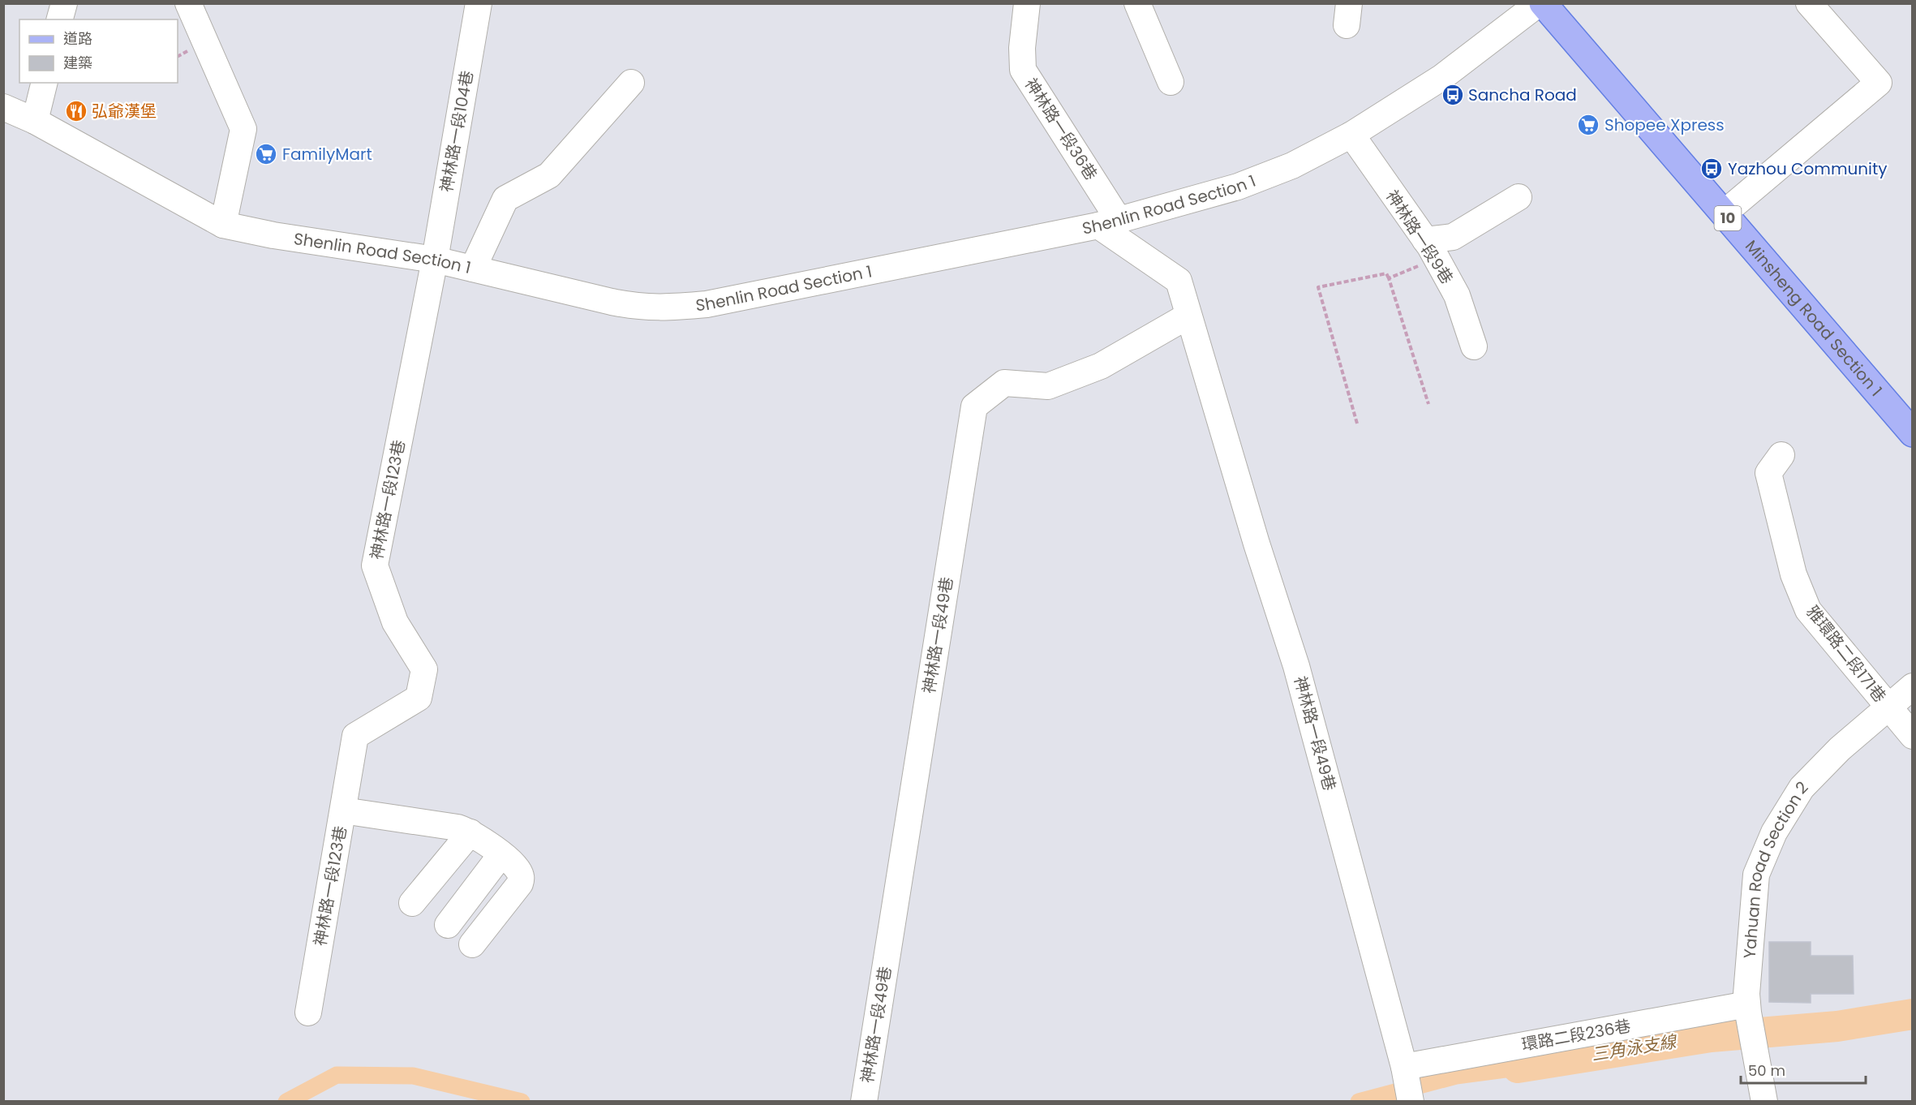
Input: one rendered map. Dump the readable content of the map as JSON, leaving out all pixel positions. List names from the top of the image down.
{
  "streets": {
    "main road": ["10", "Minsheng Road Section 1"],
    "street": [
      "神林路一段36巷",
      "神林路一段104巷",
      "Shenlin Road Section 1",
      "神林路一段9巷",
      "神林路一段123巷",
      "神林路一段49巷",
      "雅環路二段171巷",
      "Yahuan Road Section 2",
      "環路二段236巷"
    ]
  },
  "crossings": [
    ["神林路一段36巷", "Shenlin Road Section 1"],
    ["神林路一段36巷", "神林路一段49巷"],
    ["神林路一段104巷", "Shenlin Road Section 1"],
    ["神林路一段104巷", "神林路一段123巷"],
    ["Shenlin Road Section 1", "神林路一段9巷"],
    ["Shenlin Road Section 1", "神林路一段123巷"],
    ["Shenlin Road Section 1", "神林路一段49巷"],
    ["神林路一段49巷", "環路二段236巷"],
    ["雅環路二段171巷", "Yahuan Road Section 2"],
    ["Yahuan Road Section 2", "環路二段236巷"]
  ],
  "water": ["三角泳支線"],
  "places": {
    "bus stop": ["Sancha Road", "Yazhou Community"],
    "restaurant": ["弘爺漢堡"],
    "supermarket": ["Shopee Xpress", "FamilyMart"]
  },
  "legend": ["道路", "建築"],
  "scale_bar": "50 m"
}
